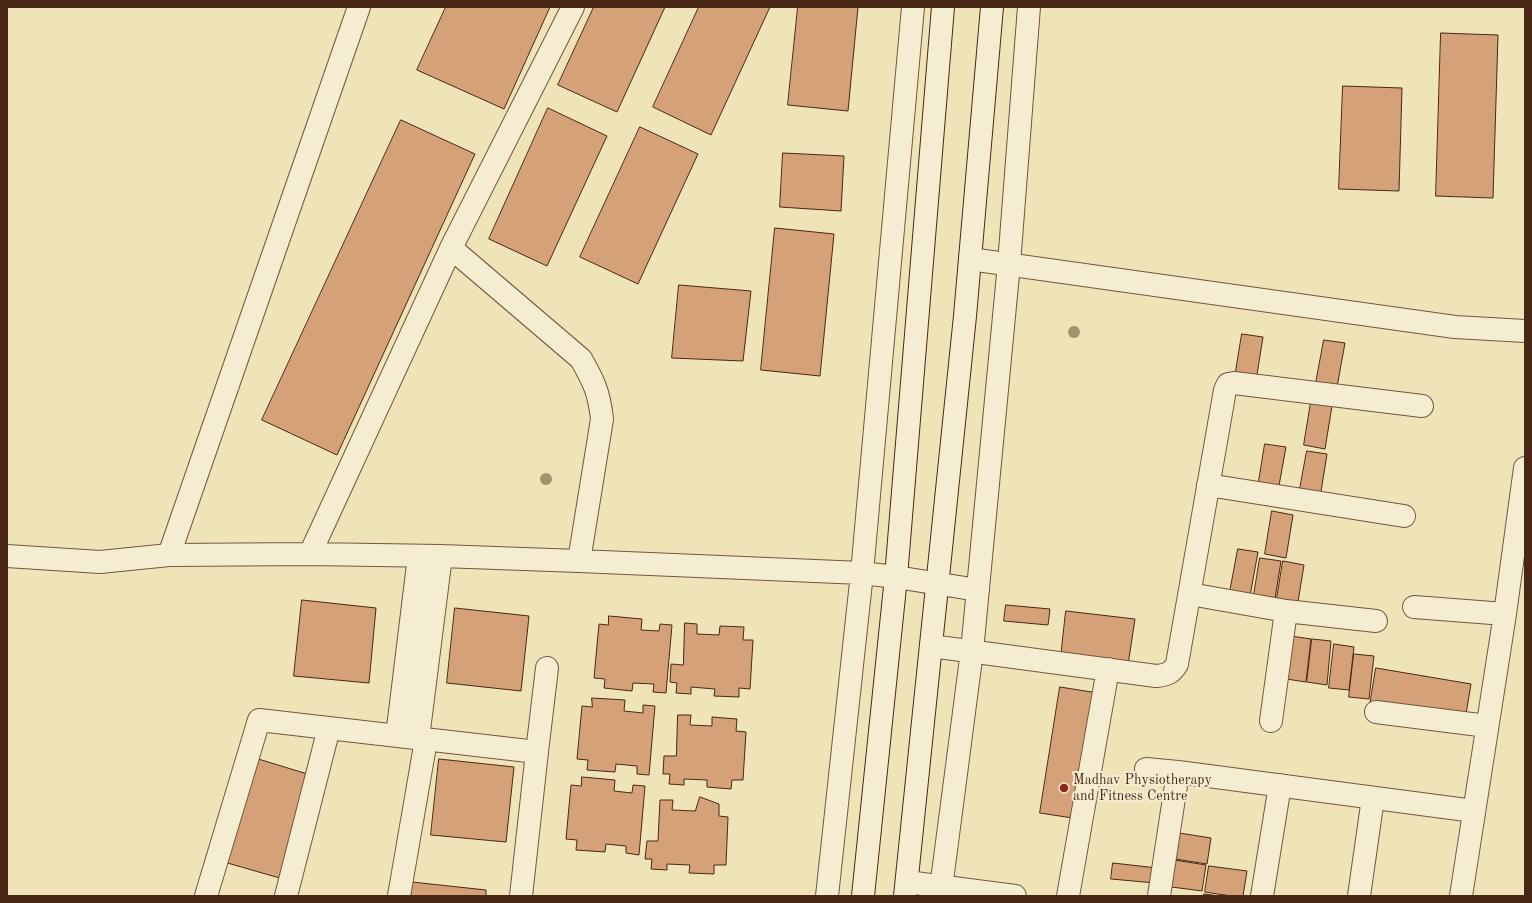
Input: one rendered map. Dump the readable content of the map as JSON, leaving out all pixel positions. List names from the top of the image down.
{
  "places": ["Madhav Physiotherapy and Fitness Centre"]
}
